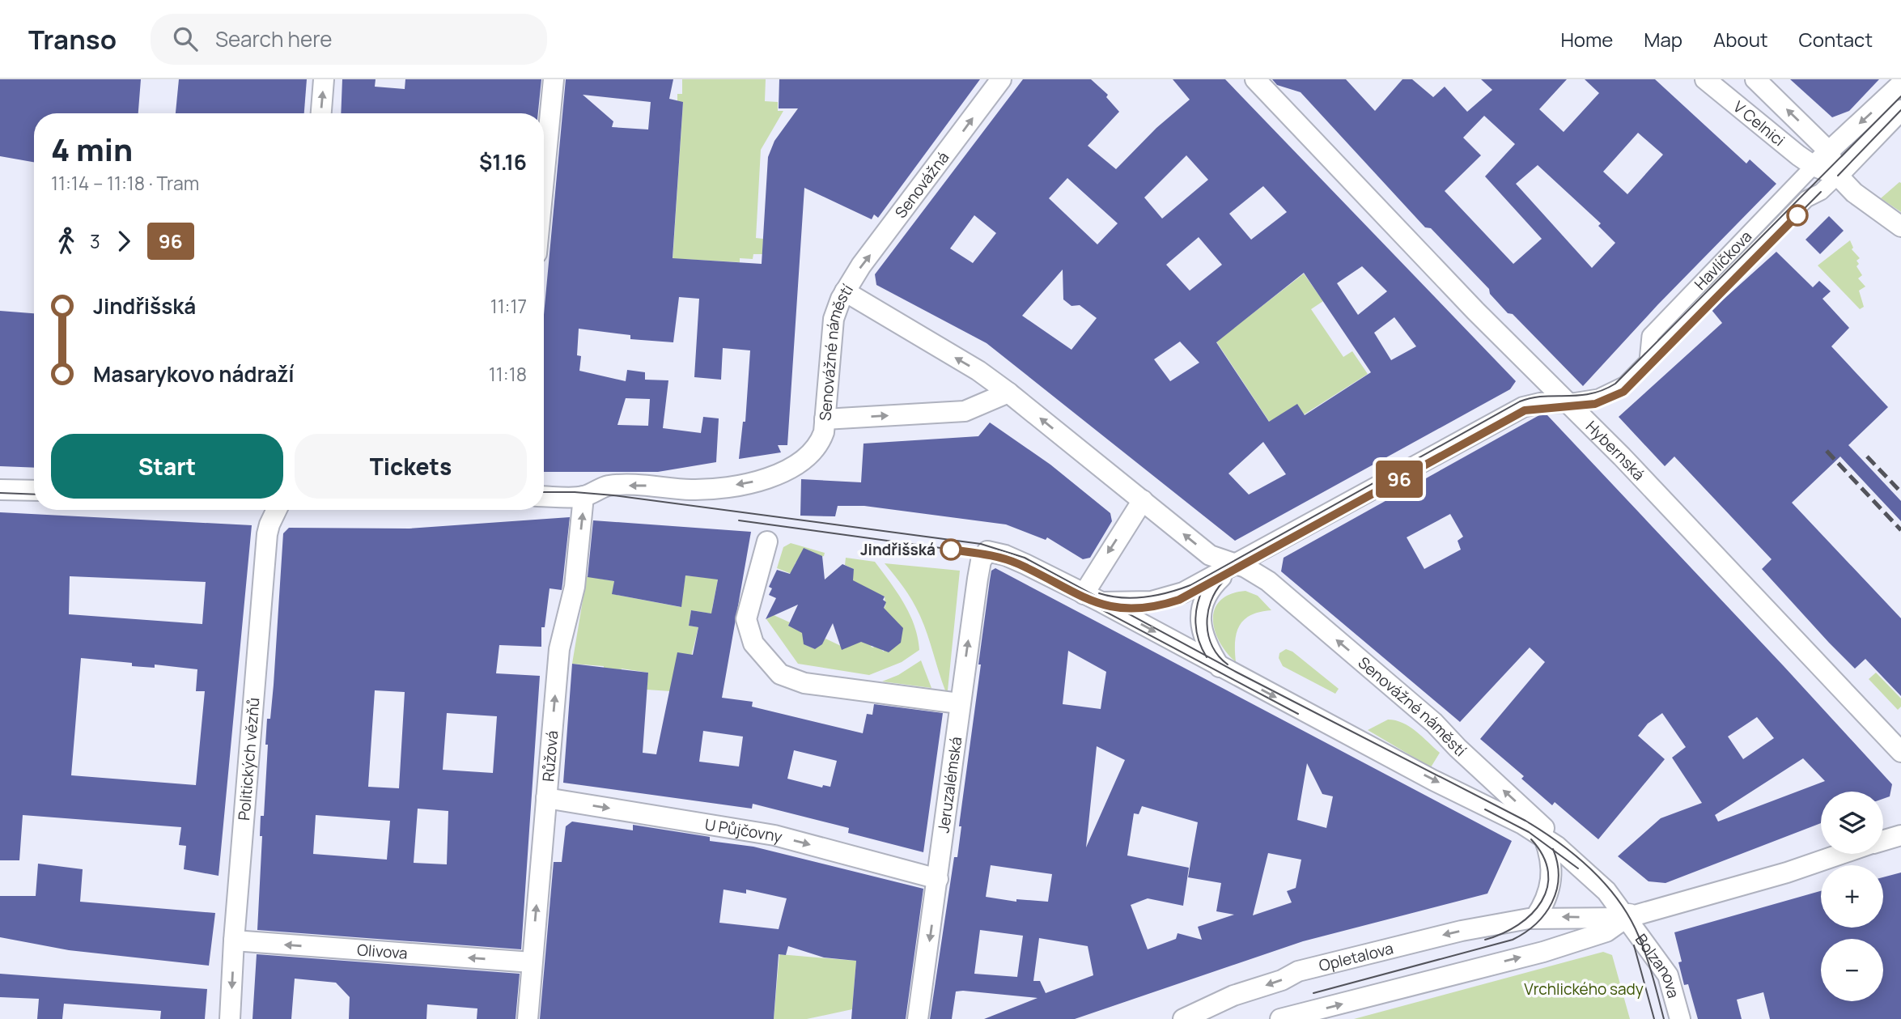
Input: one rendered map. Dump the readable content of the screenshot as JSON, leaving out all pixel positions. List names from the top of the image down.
{
  "streets": {
    "street": [
      "V Celnici",
      "Senovážná",
      "Havlíčkova",
      "Senovážné náměstí",
      "Hybernská",
      "Růžová",
      "Politických vězňů",
      "Jeruzalémská",
      "U Půjčovny",
      "Olivova",
      "Opletalova",
      "Bolzanova"
    ]
  },
  "crossings": [
    ["V Celnici", "Havlíčkova"],
    ["Senovážná", "Senovážné náměstí"],
    ["Havlíčkova", "Hybernská"],
    ["Senovážné náměstí", "Jeruzalémská"],
    ["Senovážné náměstí", "Opletalova"],
    ["Senovážné náměstí", "Bolzanova"],
    ["Růžová", "U Půjčovny"],
    ["Růžová", "Olivova"],
    ["Politických vězňů", "Olivova"],
    ["Jeruzalémská", "U Půjčovny"],
    ["Opletalova", "Bolzanova"]
  ],
  "one_way": [
    "Senovážná",
    "Růžová",
    "U Půjčovny",
    "Olivova"
  ],
  "parks": ["Vrchlického sady"],
  "places": ["Jindřišská"],
  "lines": ["tram line 96"],
  "page": {
    "header": "Transo",
    "search": "Search here",
    "nav": [
      "Home",
      "Map",
      "About",
      "Contact"
    ],
    "on_map": "96",
    "heading": ["4 min", "11:14 – 11:18 · Tram", "$1.16"],
    "legs": ["3", "96"],
    "list": [
      {
        "name": "Jindřišská",
        "value": "11:17"
      },
      {
        "name": "Masarykovo nádraží",
        "value": "11:18"
      }
    ],
    "buttons": ["Start", "Tickets"],
    "map_buttons": ["+", "−"]
  }
}
